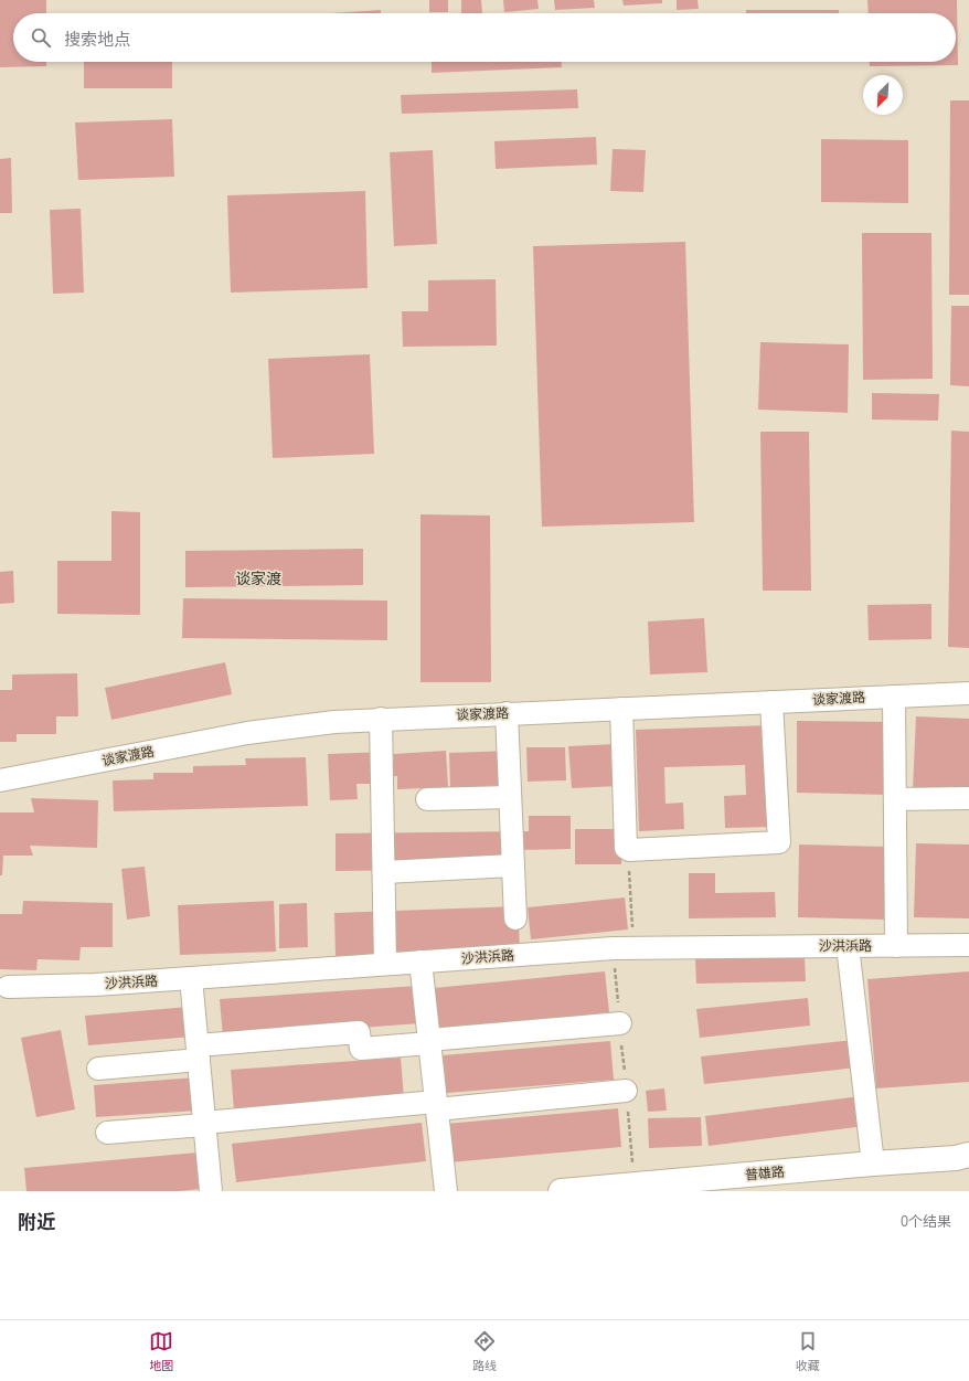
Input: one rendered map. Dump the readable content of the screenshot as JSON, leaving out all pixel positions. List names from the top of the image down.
{
  "streets": {
    "main road": ["普雄路"],
    "street": ["谈家渡路", "沙洪浜路"]
  },
  "districts": ["谈家渡"],
  "north": "bottom left",
  "page": {
    "search": "搜索地点",
    "heading": ["附近", "0个结果"],
    "nav": ["地图", "路线", "收藏"]
  }
}
